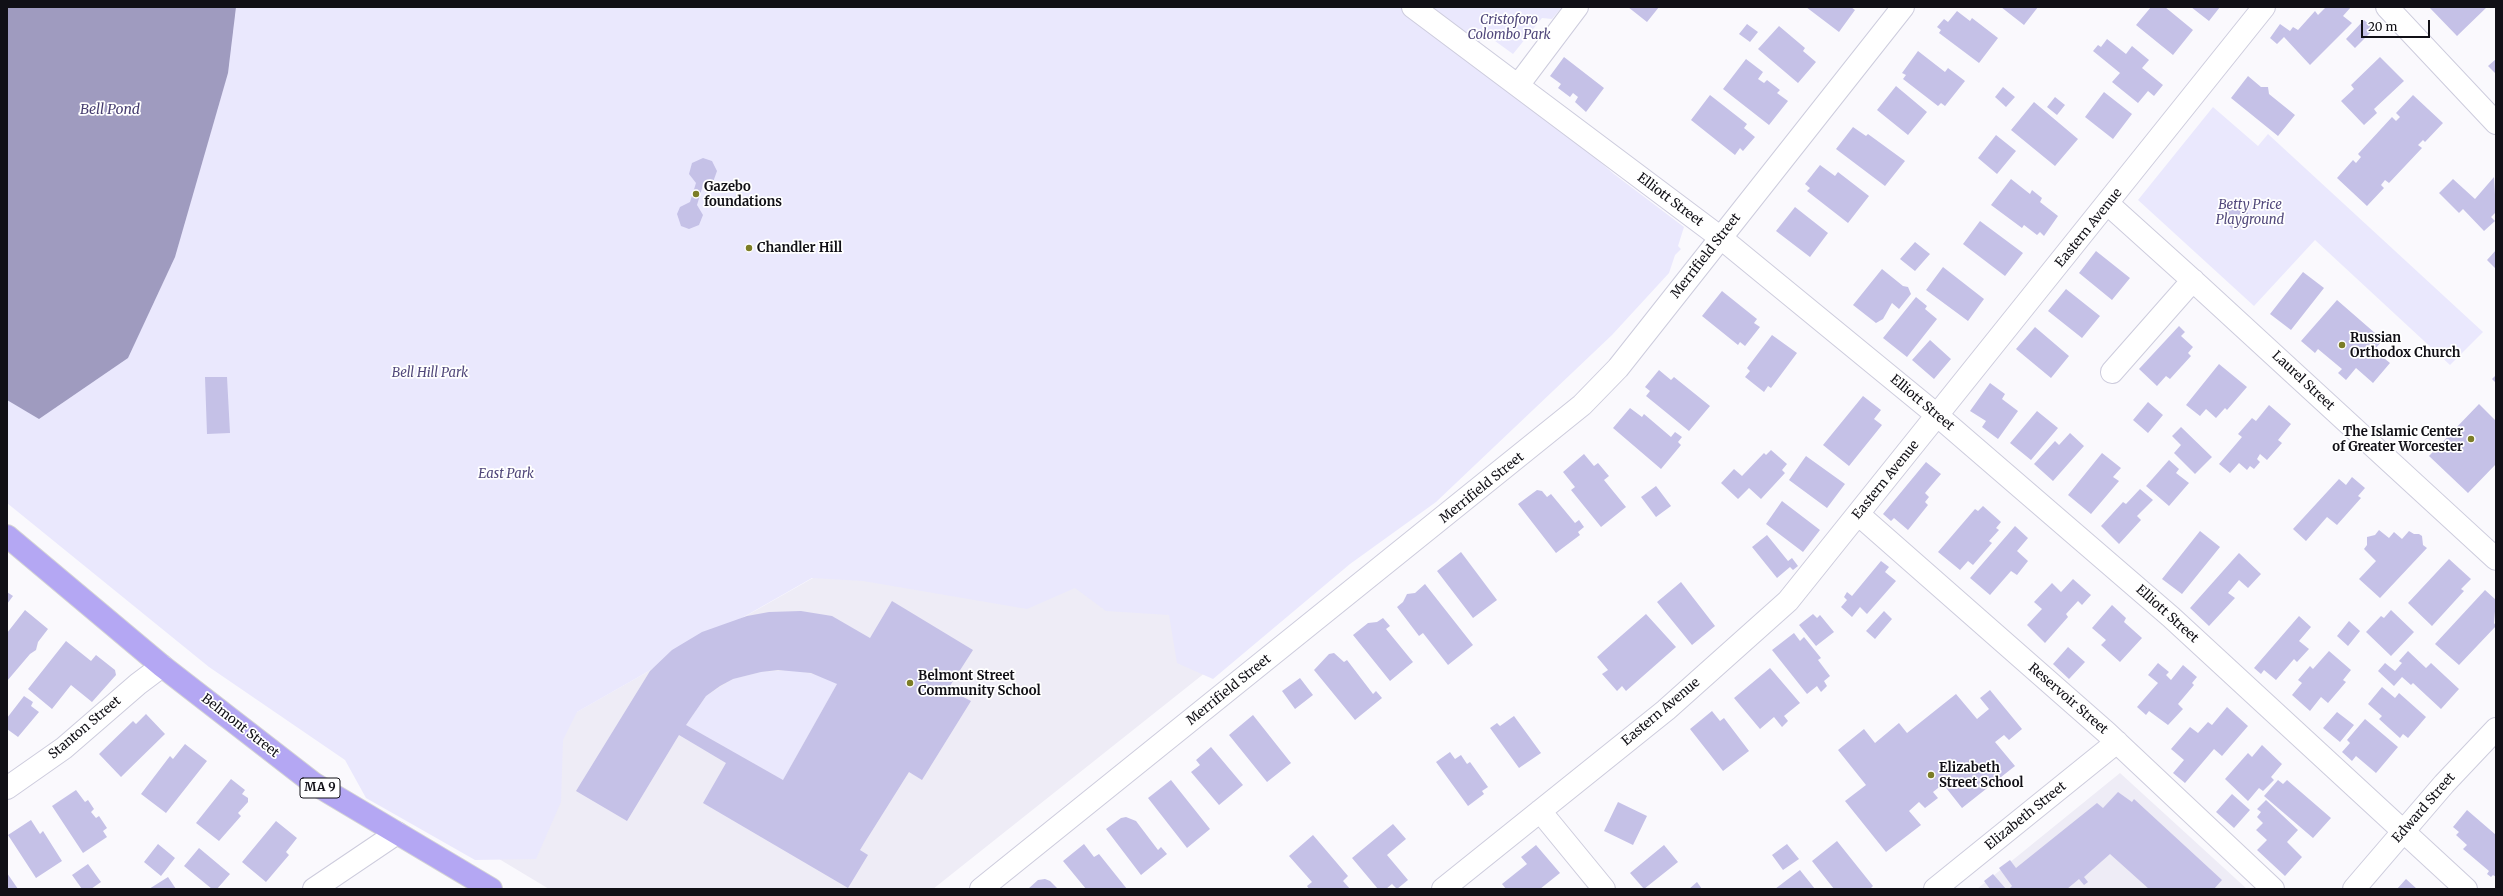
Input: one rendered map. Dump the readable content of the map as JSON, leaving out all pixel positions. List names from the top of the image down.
{
  "streets": {
    "highway": ["Belmont Street", "MA 9"],
    "street": [
      "Elliott Street",
      "Eastern Avenue",
      "Merrifield Street",
      "Laurel Street",
      "Reservoir Street",
      "Stanton Street",
      "Edward Street",
      "Elizabeth Street"
    ]
  },
  "crossings": [
    ["Elliott Street", "Eastern Avenue"],
    ["Elliott Street", "Merrifield Street"],
    ["Elliott Street", "Edward Street"],
    ["Eastern Avenue", "Laurel Street"],
    ["Eastern Avenue", "Reservoir Street"],
    ["Reservoir Street", "Elizabeth Street"],
    ["Belmont Street", "Stanton Street"]
  ],
  "water": ["Bell Pond"],
  "parks": [
    "Cristoforo Colombo Park",
    "Betty Price Playground",
    "Bell Hill Park",
    "East Park"
  ],
  "places": [
    "Gazebo foundations",
    "Chandler Hill",
    "Russian Orthodox Church",
    "The Islamic Center of Greater Worcester",
    "Belmont Street Community School",
    "Elizabeth Street School"
  ],
  "scale_bar": "20 m"
}
